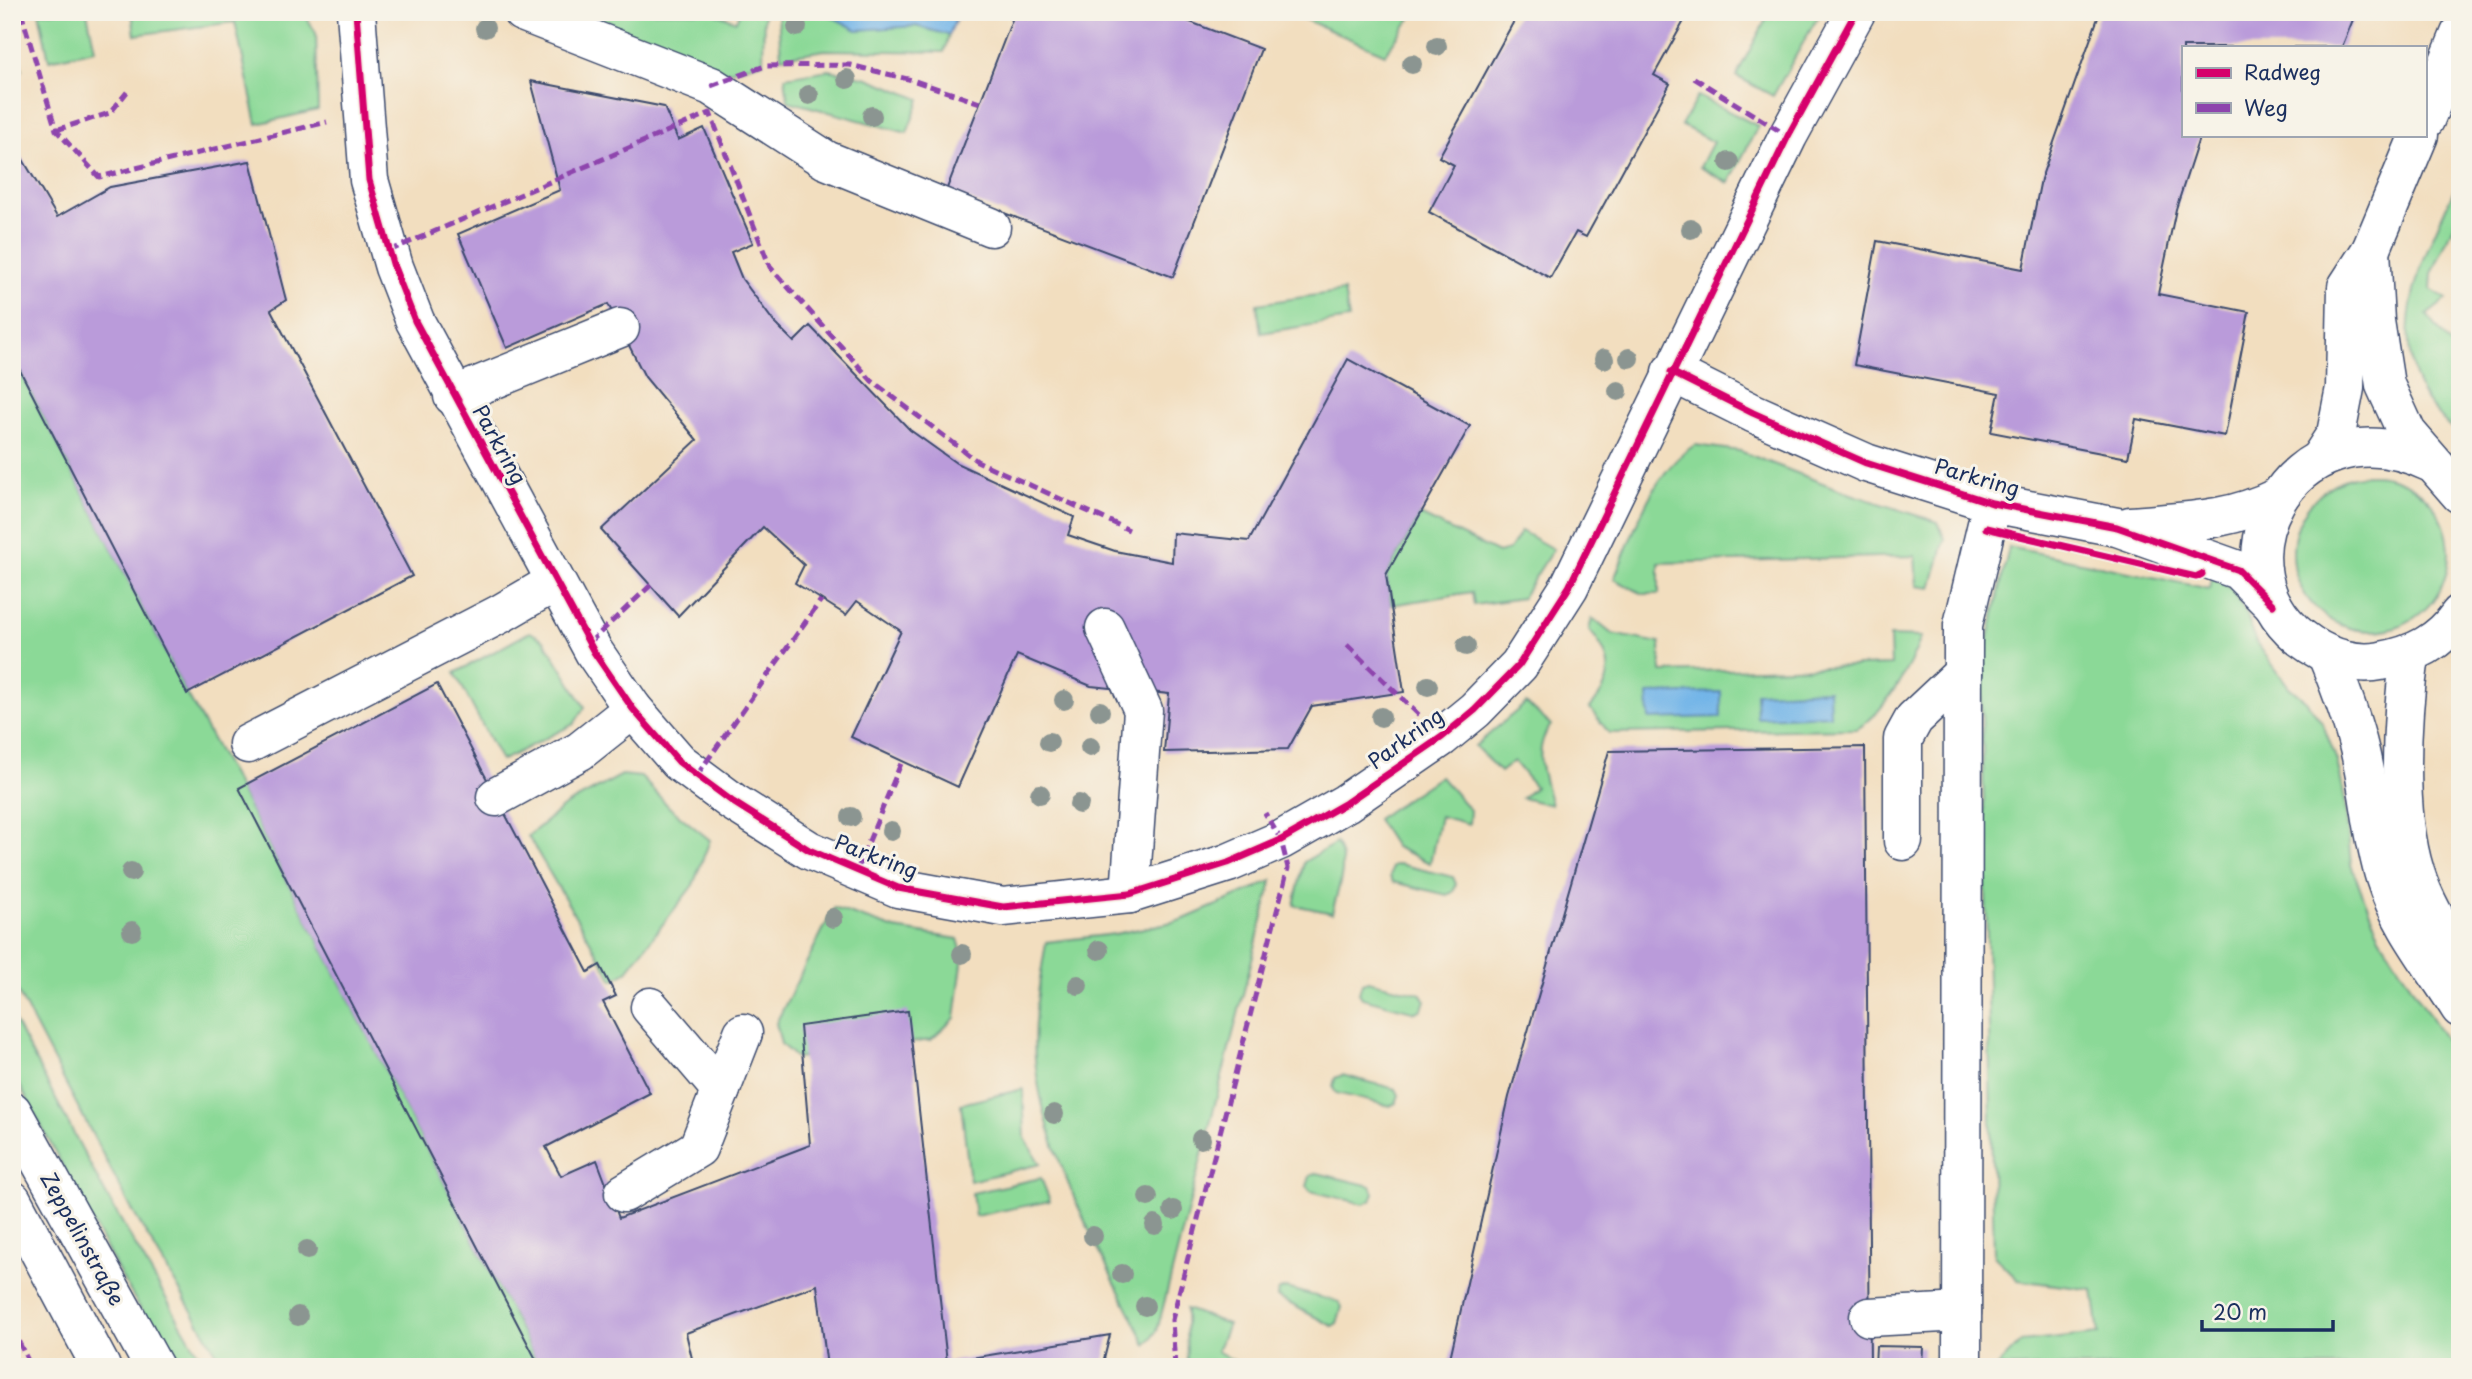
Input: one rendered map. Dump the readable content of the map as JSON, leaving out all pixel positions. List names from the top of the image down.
{
  "streets": {
    "street": ["Parkring", "Zeppelinstraße"]
  },
  "legend": ["Radweg", "Weg"],
  "scale_bar": "20 m"
}
